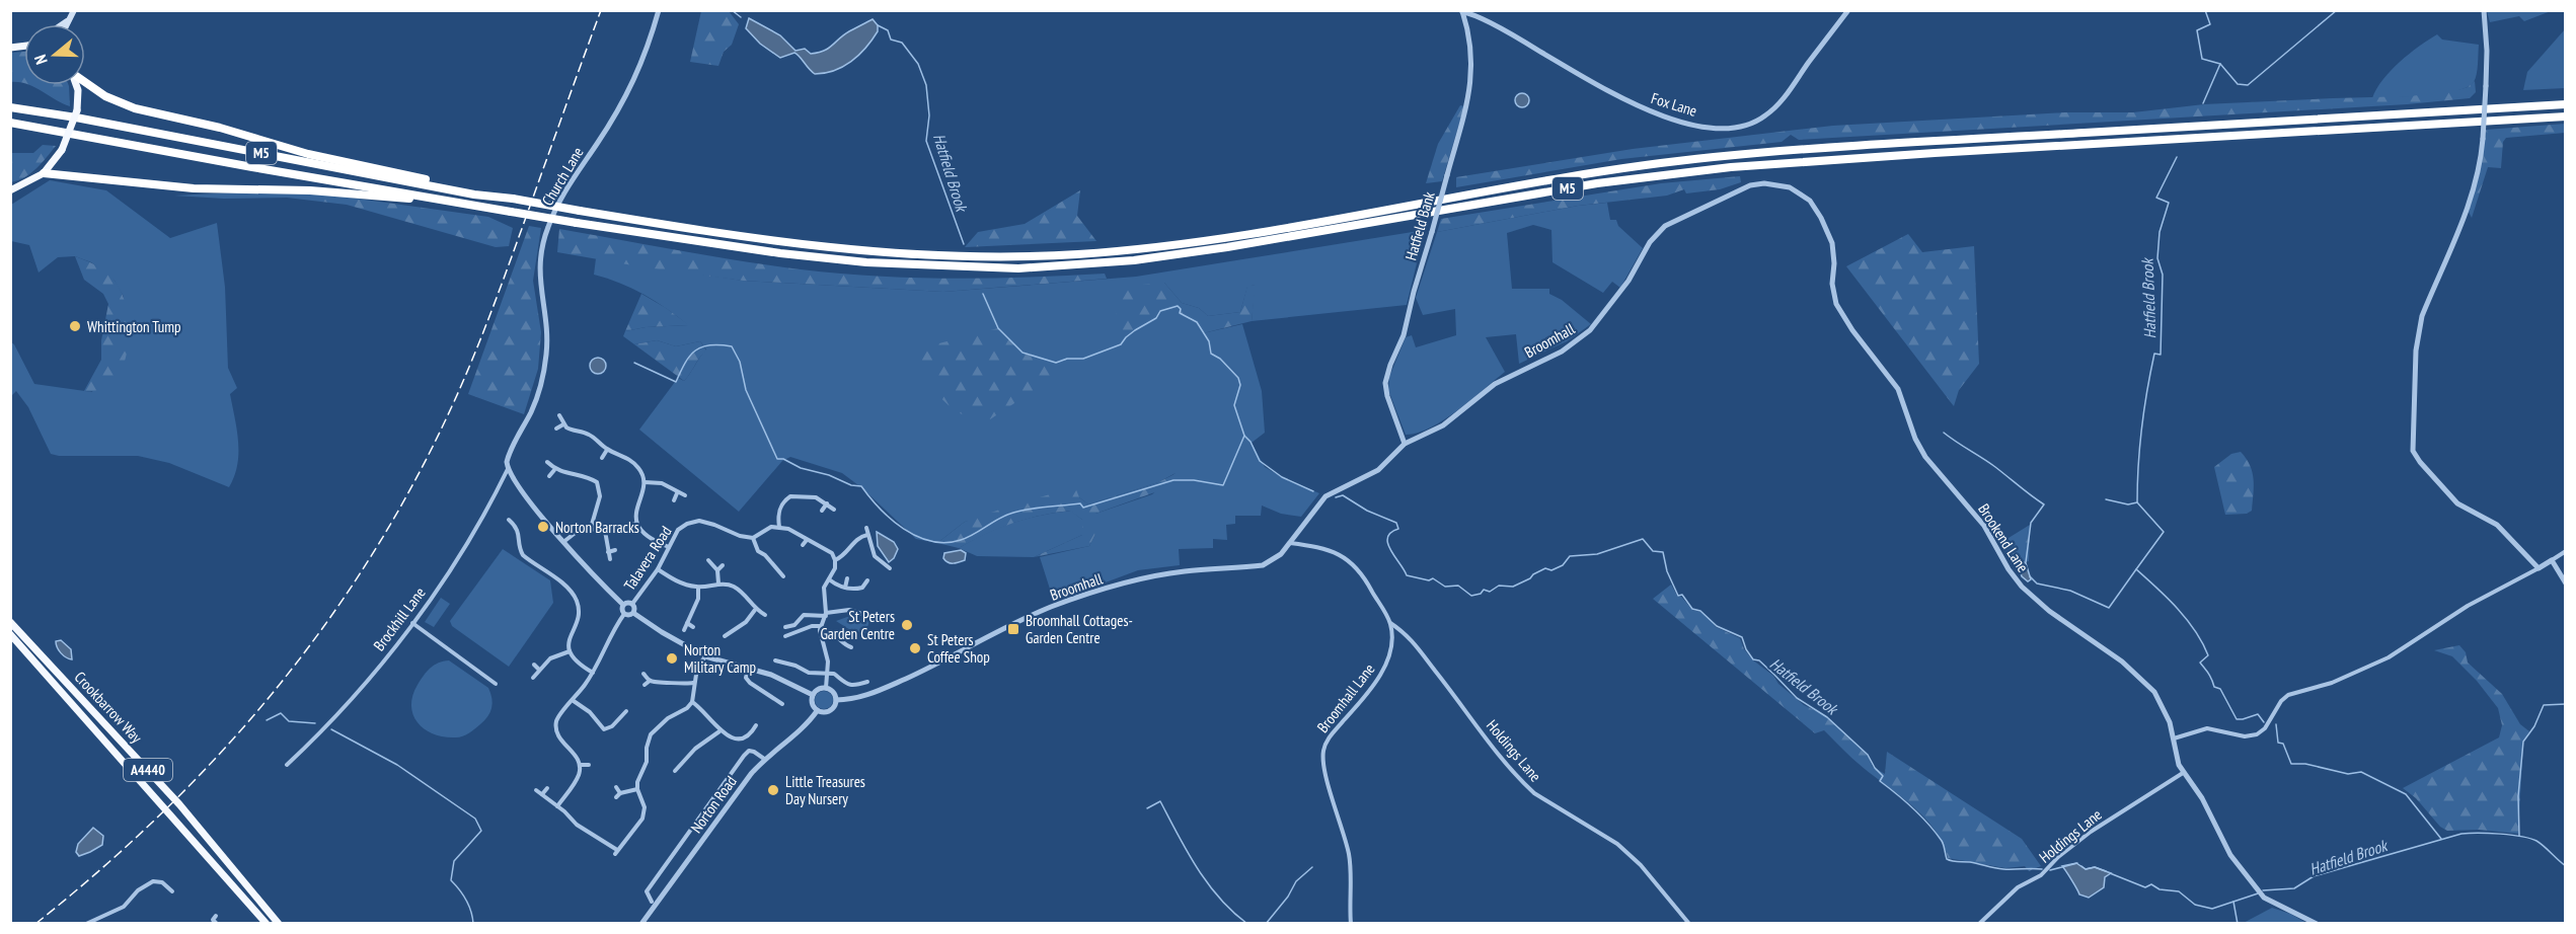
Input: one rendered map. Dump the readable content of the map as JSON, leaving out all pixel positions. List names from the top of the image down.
{
  "streets": {
    "highway": ["M5", "Crookbarrow Way", "A4440"],
    "street": [
      "Fox Lane",
      "Church Lane",
      "Hatfield Bank",
      "Broomhall",
      "Brookend Lane",
      "Talavera Road",
      "Brockhill Lane",
      "Broomhall Lane",
      "Holdings Lane",
      "Norton Road"
    ]
  },
  "crossings": [
    ["Fox Lane", "Hatfield Bank"],
    ["Church Lane", "Brockhill Lane"],
    ["Hatfield Bank", "Broomhall"],
    ["Broomhall", "Brookend Lane"],
    ["Broomhall", "Norton Road"],
    ["Brookend Lane", "Holdings Lane"],
    ["Broomhall Lane", "Holdings Lane"]
  ],
  "water": ["Hatfield Brook"],
  "places": {
    "other": [
      "Whittington Tump",
      "Norton Barracks",
      "St Peters Garden Centre",
      "St Peters Coffee Shop",
      "Norton Military Camp",
      "Little Treasures Day Nursery"
    ],
    "transit": ["Broomhall Cottages- Garden Centre"]
  },
  "north": "left"
}
